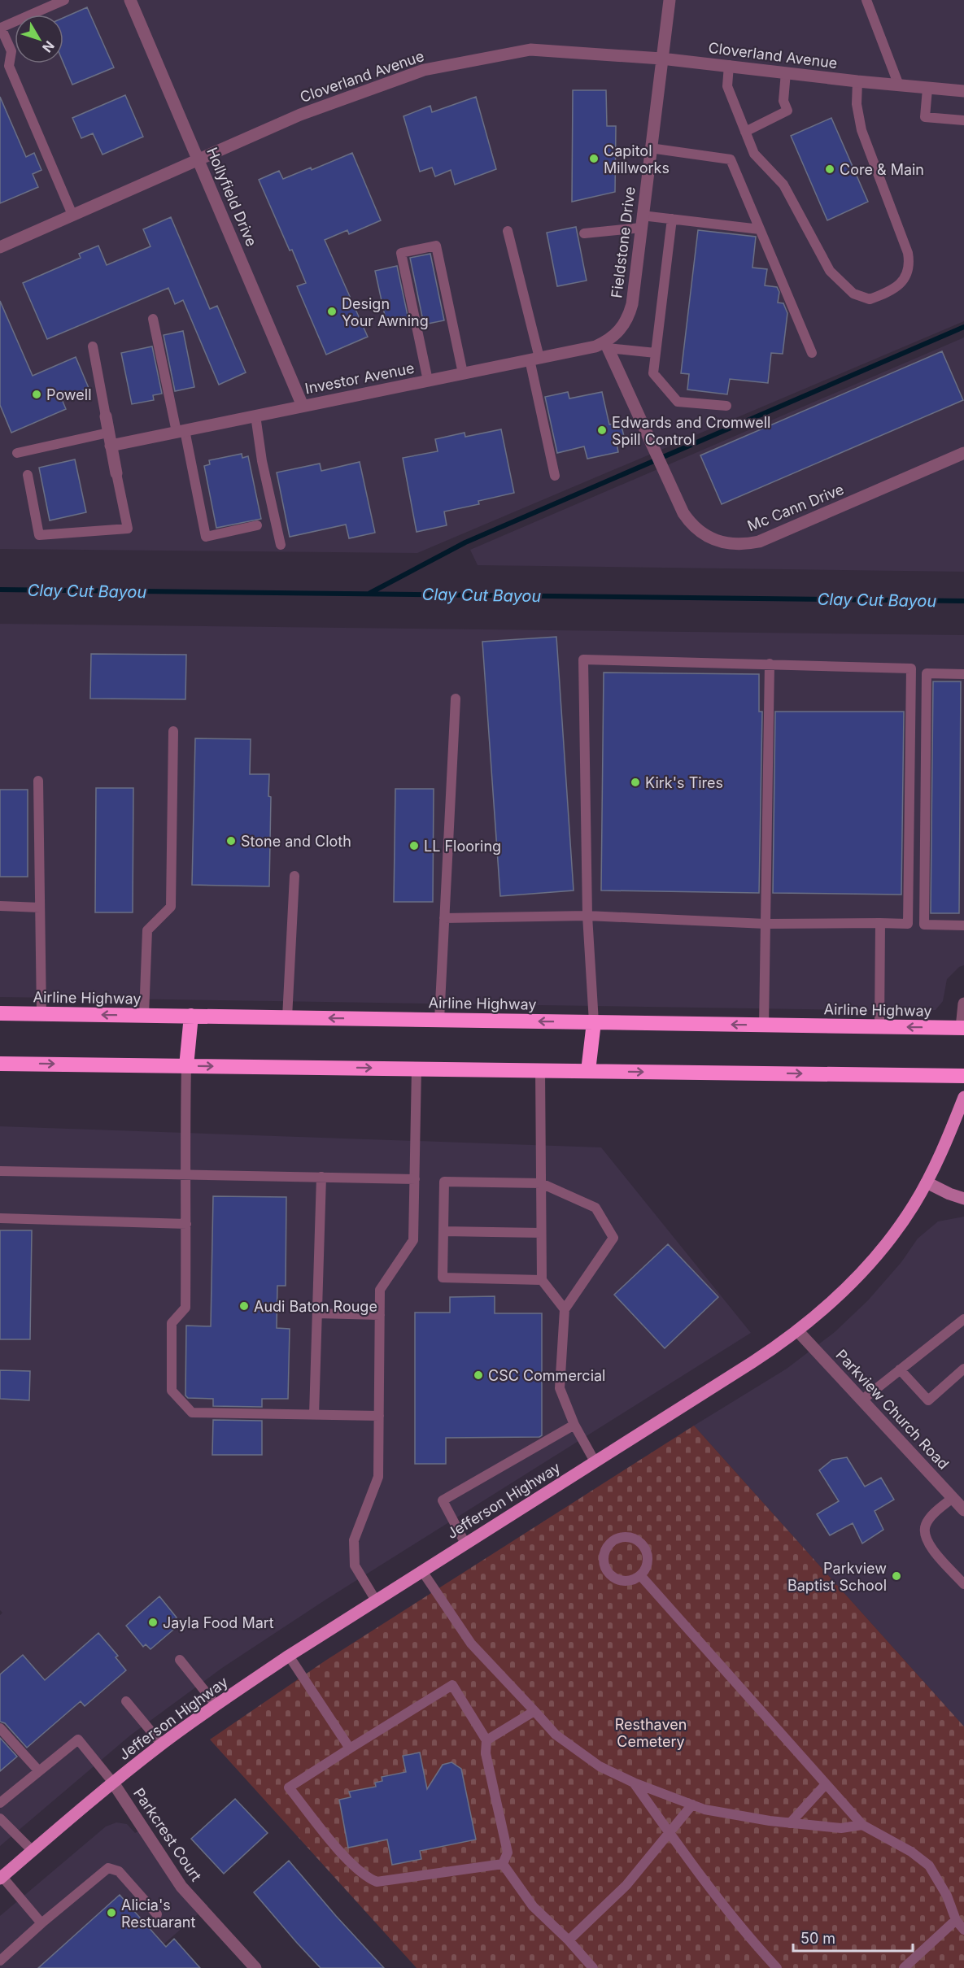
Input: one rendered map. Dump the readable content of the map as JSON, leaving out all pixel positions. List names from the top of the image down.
{
  "streets": {
    "highway": ["Airline Highway"],
    "main road": ["Jefferson Highway"],
    "street": [
      "Cloverland Avenue",
      "Hollyfield Drive",
      "Fieldstone Drive",
      "Investor Avenue",
      "Mc Cann Drive",
      "Parkview Church Road",
      "Parkcrest Court"
    ]
  },
  "crossings": [
    ["Cloverland Avenue", "Hollyfield Drive"],
    ["Cloverland Avenue", "Fieldstone Drive"],
    ["Hollyfield Drive", "Investor Avenue"],
    ["Fieldstone Drive", "Investor Avenue"],
    ["Fieldstone Drive", "Mc Cann Drive"],
    ["Investor Avenue", "Mc Cann Drive"],
    ["Parkview Church Road", "Jefferson Highway"],
    ["Jefferson Highway", "Parkcrest Court"]
  ],
  "water": ["Clay Cut Bayou"],
  "parks": ["Resthaven Cemetery"],
  "places": [
    "Capitol Millworks",
    "Core & Main",
    "Design Your Awning",
    "Powell",
    "Edwards and Cromwell Spill Control",
    "Kirk's Tires",
    "Stone and Cloth",
    "LL Flooring",
    "Audi Baton Rouge",
    "CSC Commercial",
    "Parkview Baptist School",
    "Jayla Food Mart",
    "Alicia's Restuarant"
  ],
  "scale_bar": "50 m",
  "north": "bottom right"
}
